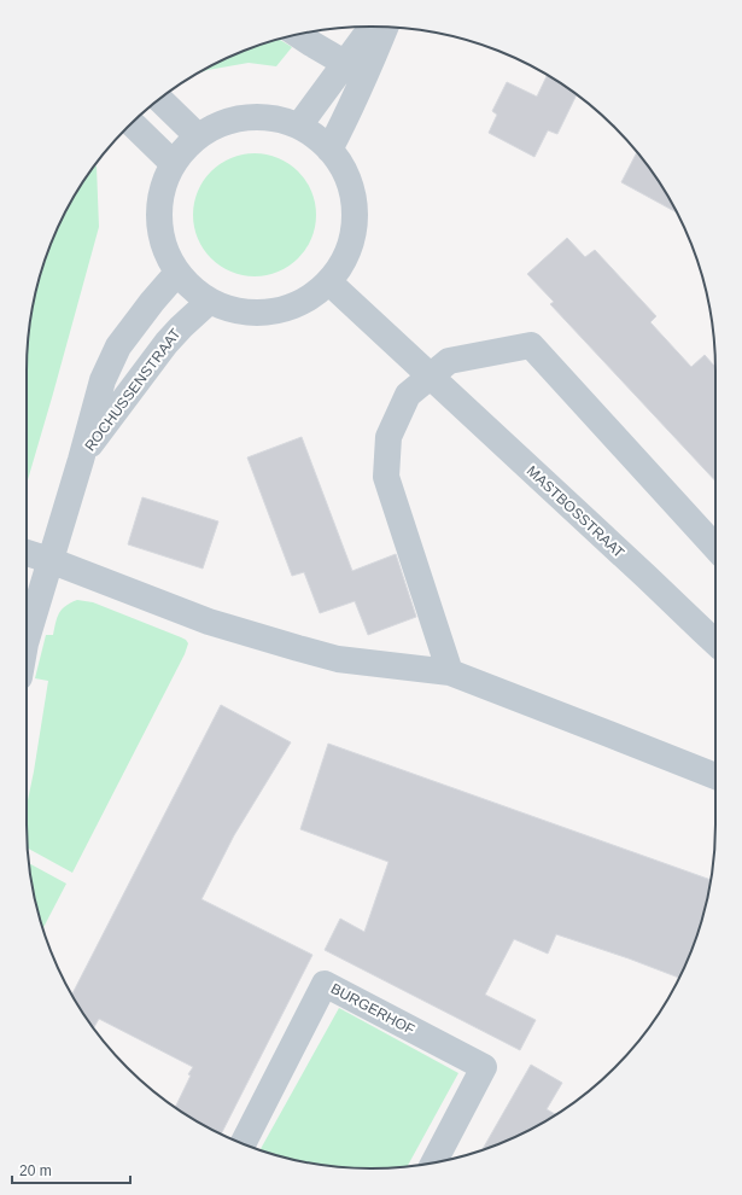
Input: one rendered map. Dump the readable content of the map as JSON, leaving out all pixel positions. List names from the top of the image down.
{
  "streets": {
    "street": ["ROCHUSSENSTRAAT", "MASTBOSSTRAAT", "BURGERHOF"]
  },
  "scale_bar": "20 m"
}
